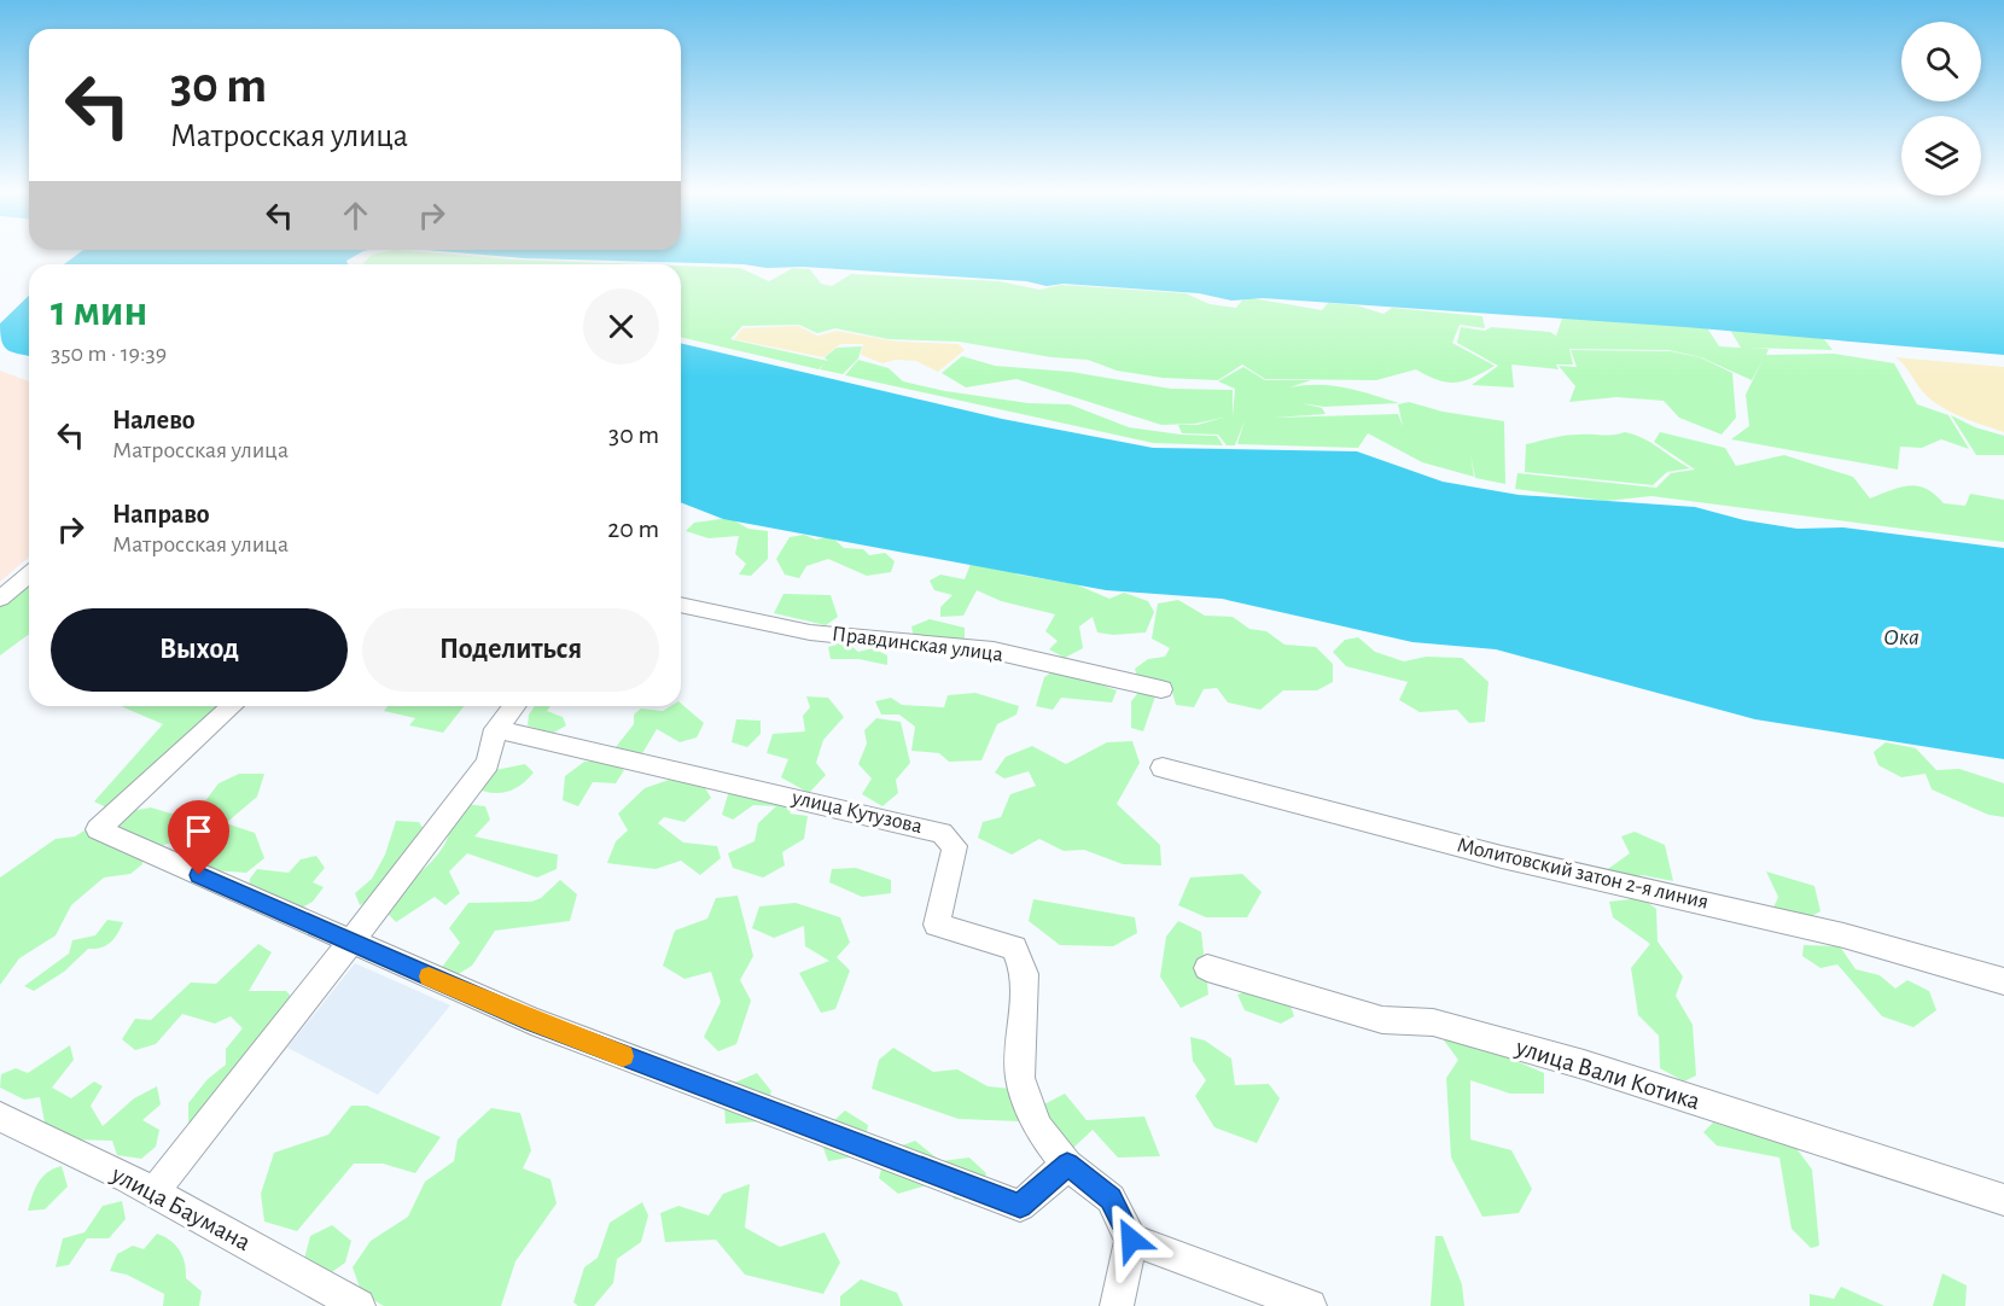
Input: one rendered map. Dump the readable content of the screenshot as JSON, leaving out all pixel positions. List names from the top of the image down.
{
  "streets": {
    "street": [
      "Правдинская улица",
      "улица Кутузова",
      "Молитовский затон 2-я линия",
      "улица Вали Котика",
      "улица Баумана"
    ]
  },
  "water": ["Ока"],
  "page": {
    "turn": ["30 m", "Матросская улица"],
    "heading": ["1 мин", "350 m · 19:39"],
    "list": [
      {
        "name": "Налево",
        "note": "Матросская улица",
        "value": "30 m"
      },
      {
        "name": "Направо",
        "note": "Матросская улица",
        "value": "20 m"
      }
    ],
    "buttons": ["Выход", "Поделиться"]
  }
}
